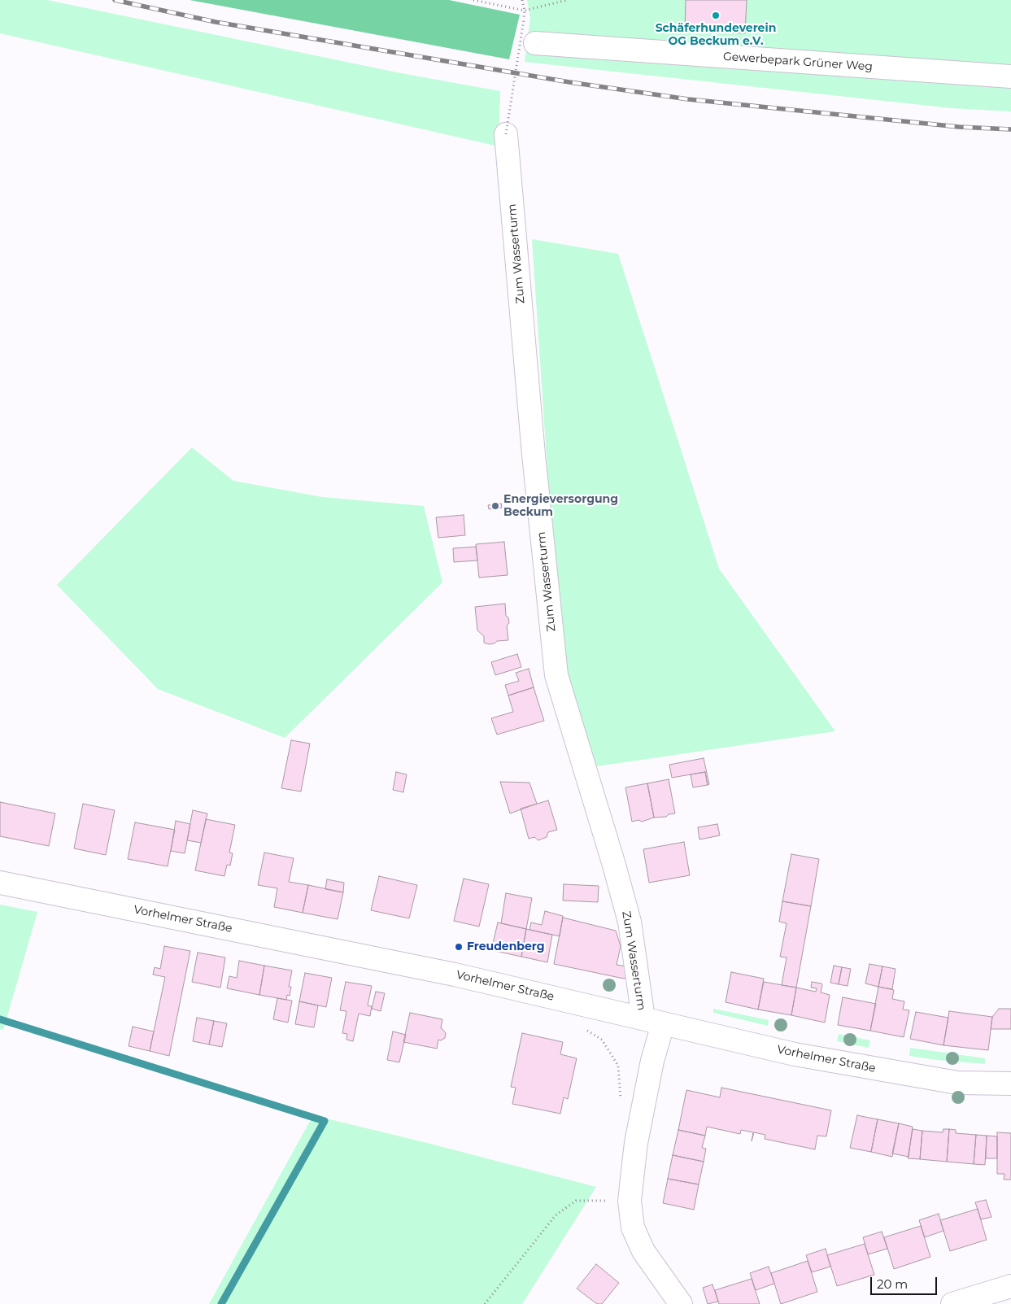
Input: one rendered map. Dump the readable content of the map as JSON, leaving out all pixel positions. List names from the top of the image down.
{
  "streets": {
    "street": ["Gewerbepark Grüner Weg", "Zum Wasserturm", "Vorhelmer Straße"]
  },
  "crossings": [
    ["Zum Wasserturm", "Vorhelmer Straße"]
  ],
  "places": ["Schäferhundeverein OG Beckum e.V.", "Energieversorgung Beckum", "Freudenberg"],
  "scale_bar": "20 m"
}
